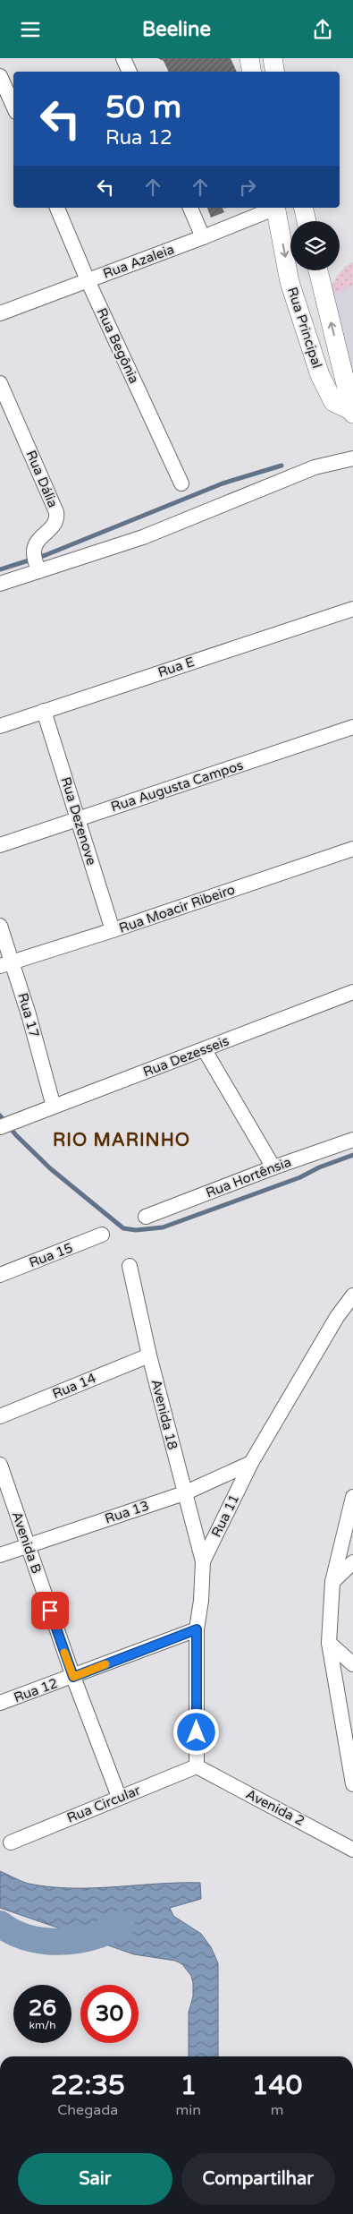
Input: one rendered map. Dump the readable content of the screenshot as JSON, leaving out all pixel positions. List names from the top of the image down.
{
  "streets": {
    "main road": ["Rua Principal"],
    "street": [
      "Rua Azaleia",
      "Rua Begônia",
      "Rua Dália",
      "Rua E",
      "Rua Augusta Campos",
      "Rua Dezenove",
      "Rua Moacir Ribeiro",
      "Rua 17",
      "Rua Dezesseis",
      "Rua Hortênsia",
      "Rua 15",
      "Rua 14",
      "Avenida 18",
      "Rua 13",
      "Rua 11",
      "Avenida B",
      "Rua 12",
      "Rua Circular",
      "Avenida 2"
    ]
  },
  "crossings": [
    ["Rua Azaleia", "Rua Begônia"],
    ["Rua E", "Rua Dezenove"],
    ["Rua Augusta Campos", "Rua Dezenove"],
    ["Rua Dezenove", "Rua Moacir Ribeiro"],
    ["Rua Moacir Ribeiro", "Rua 17"],
    ["Rua 17", "Rua Dezesseis"],
    ["Rua 14", "Avenida 18"],
    ["Avenida 18", "Rua 13"],
    ["Avenida 18", "Rua 11"],
    ["Rua 13", "Rua 11"],
    ["Rua 13", "Avenida B"],
    ["Rua 11", "Rua 12"],
    ["Rua 11", "Rua Circular"],
    ["Rua 11", "Avenida 2"],
    ["Avenida B", "Rua 12"],
    ["Avenida B", "Rua Circular"],
    ["Rua Circular", "Avenida 2"]
  ],
  "districts": ["RIO MARINHO"],
  "page": {
    "header": "Beeline",
    "turn": ["50 m", "Rua 12"],
    "speed": "26 km/h",
    "limit": "30",
    "eta": [
      "22:35",
      "Chegada",
      "1",
      "min",
      "140",
      "m"
    ],
    "buttons": ["Sair", "Compartilhar"]
  }
}
